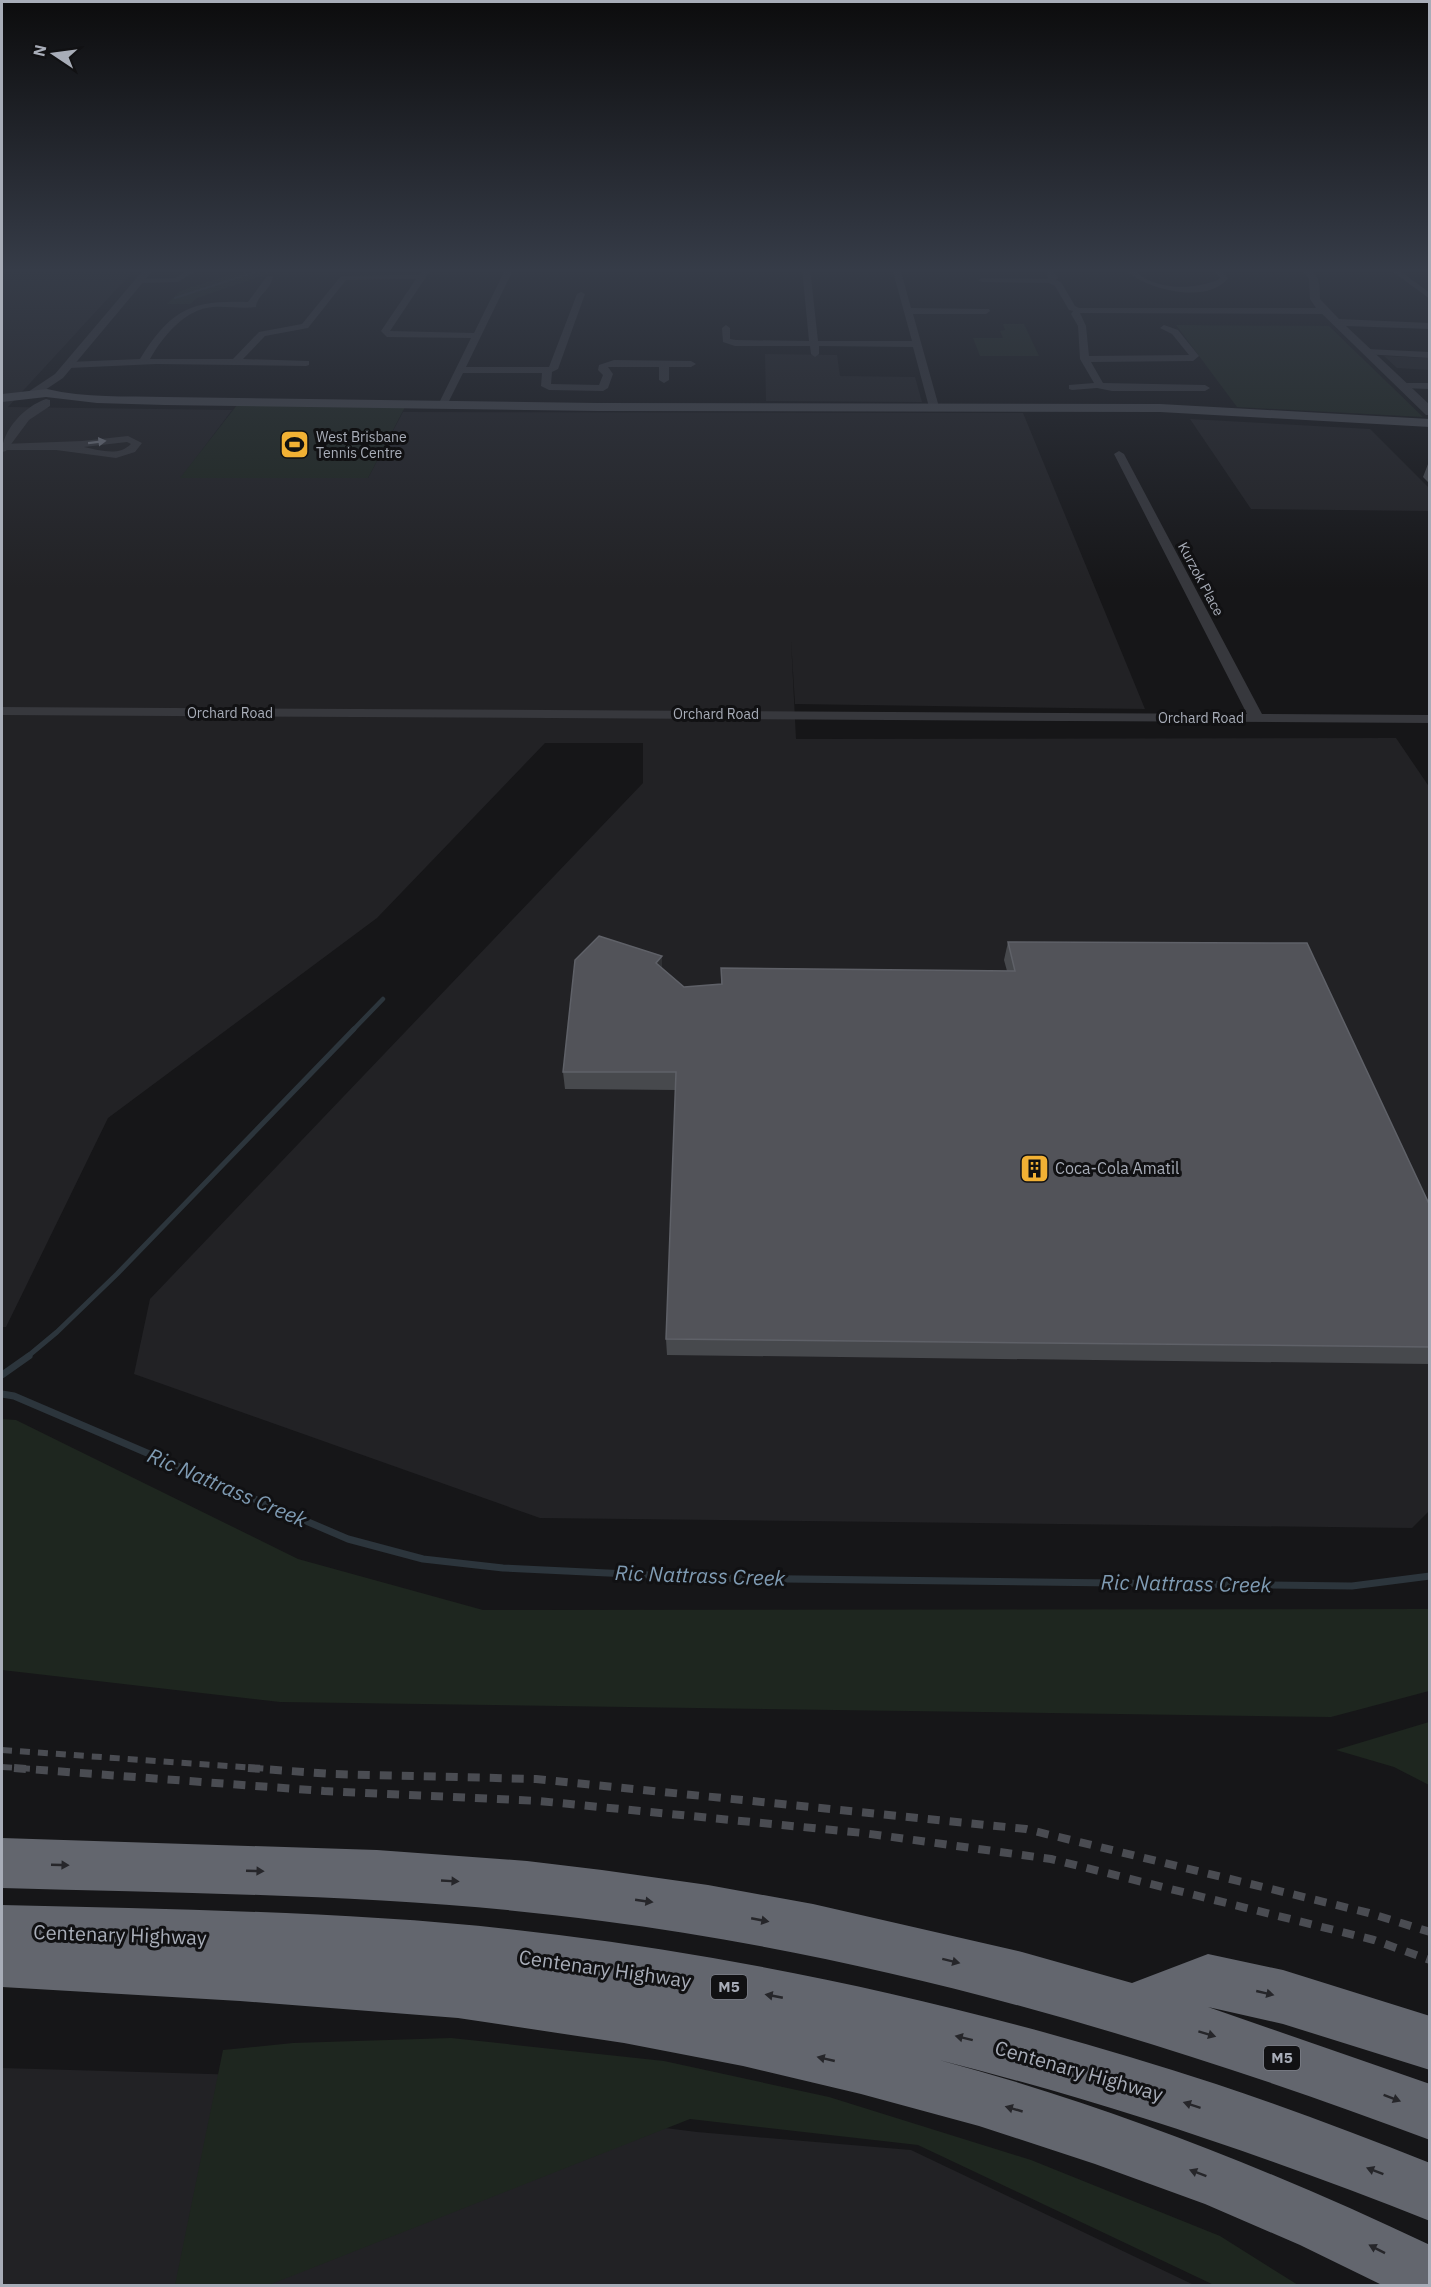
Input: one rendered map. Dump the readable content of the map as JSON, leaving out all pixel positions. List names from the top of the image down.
{
  "streets": {
    "highway": ["Centenary Highway", "M5"],
    "street": ["Kurzok Place", "Orchard Road"]
  },
  "crossings": [
    ["Kurzok Place", "Orchard Road"]
  ],
  "water": ["Ric Nattrass Creek"],
  "places": {
    "sports": ["West Brisbane Tennis Centre"],
    "building": ["Coca-Cola Amatil"]
  },
  "north": "left"
}
